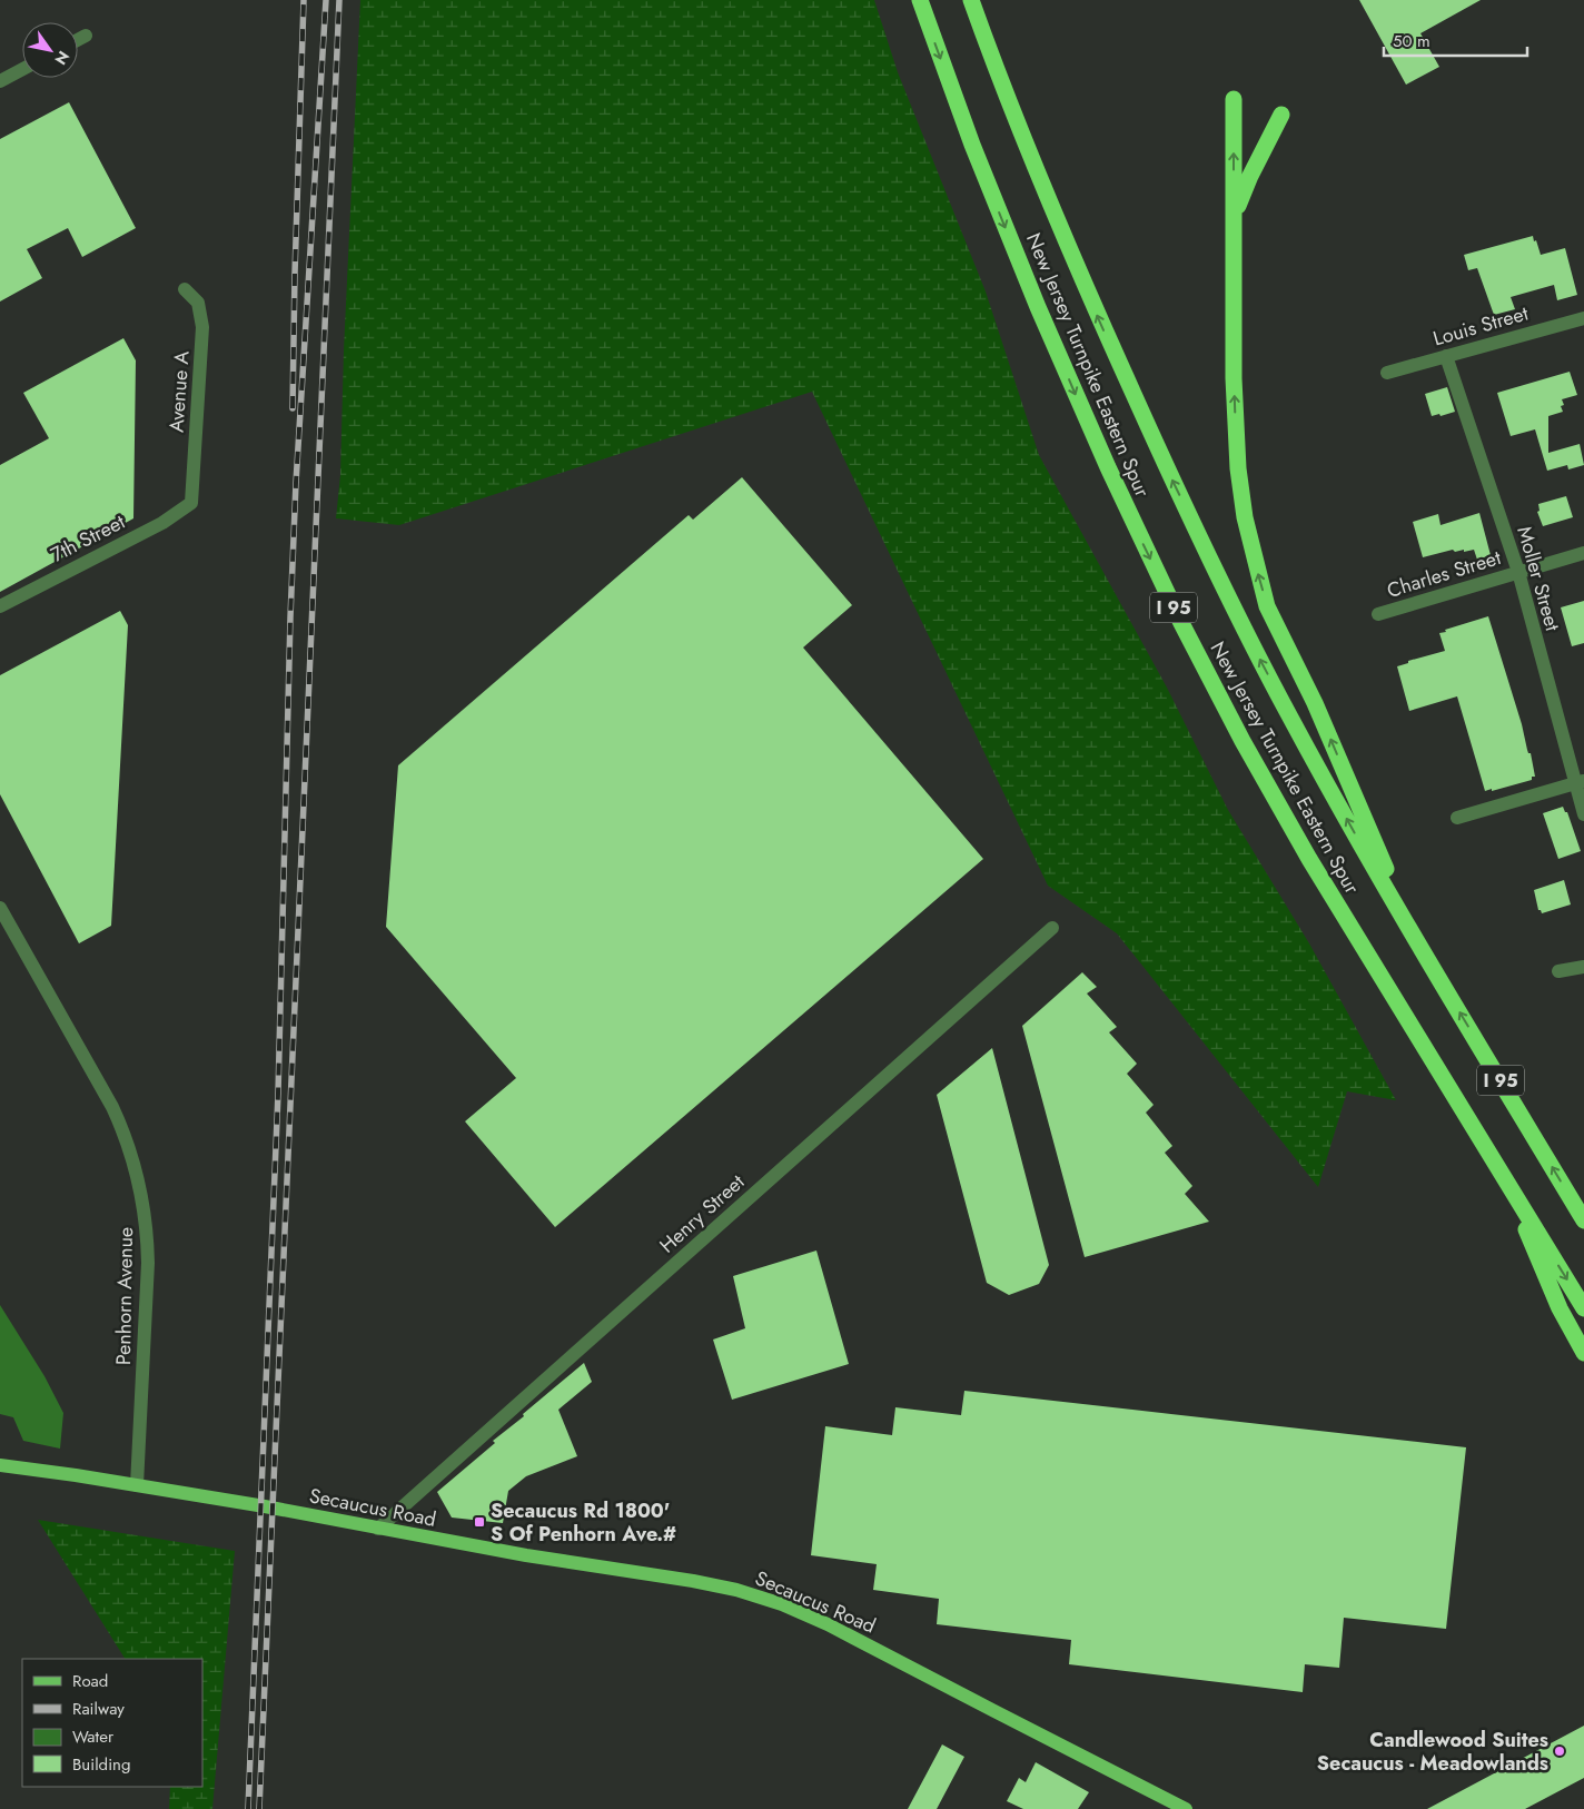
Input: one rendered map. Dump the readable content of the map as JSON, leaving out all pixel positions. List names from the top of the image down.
{
  "streets": {
    "highway": ["New Jersey Turnpike Eastern Spur", "I 95"],
    "main road": ["Secaucus Road"],
    "street": [
      "Louis Street",
      "Avenue A",
      "7th Street",
      "Charles Street",
      "Moller Street",
      "Henry Street",
      "Penhorn Avenue"
    ]
  },
  "crossings": [
    ["Louis Street", "Moller Street"],
    ["Avenue A", "7th Street"],
    ["Charles Street", "Moller Street"],
    ["Henry Street", "Secaucus Road"],
    ["Penhorn Avenue", "Secaucus Road"]
  ],
  "places": {
    "transit": ["Secaucus Rd 1800' S Of Penhorn Ave.#"],
    "other": ["Candlewood Suites Secaucus - Meadowlands"]
  },
  "legend": [
    "Road",
    "Railway",
    "Water",
    "Building"
  ],
  "scale_bar": "50 m",
  "north": "bottom right"
}
